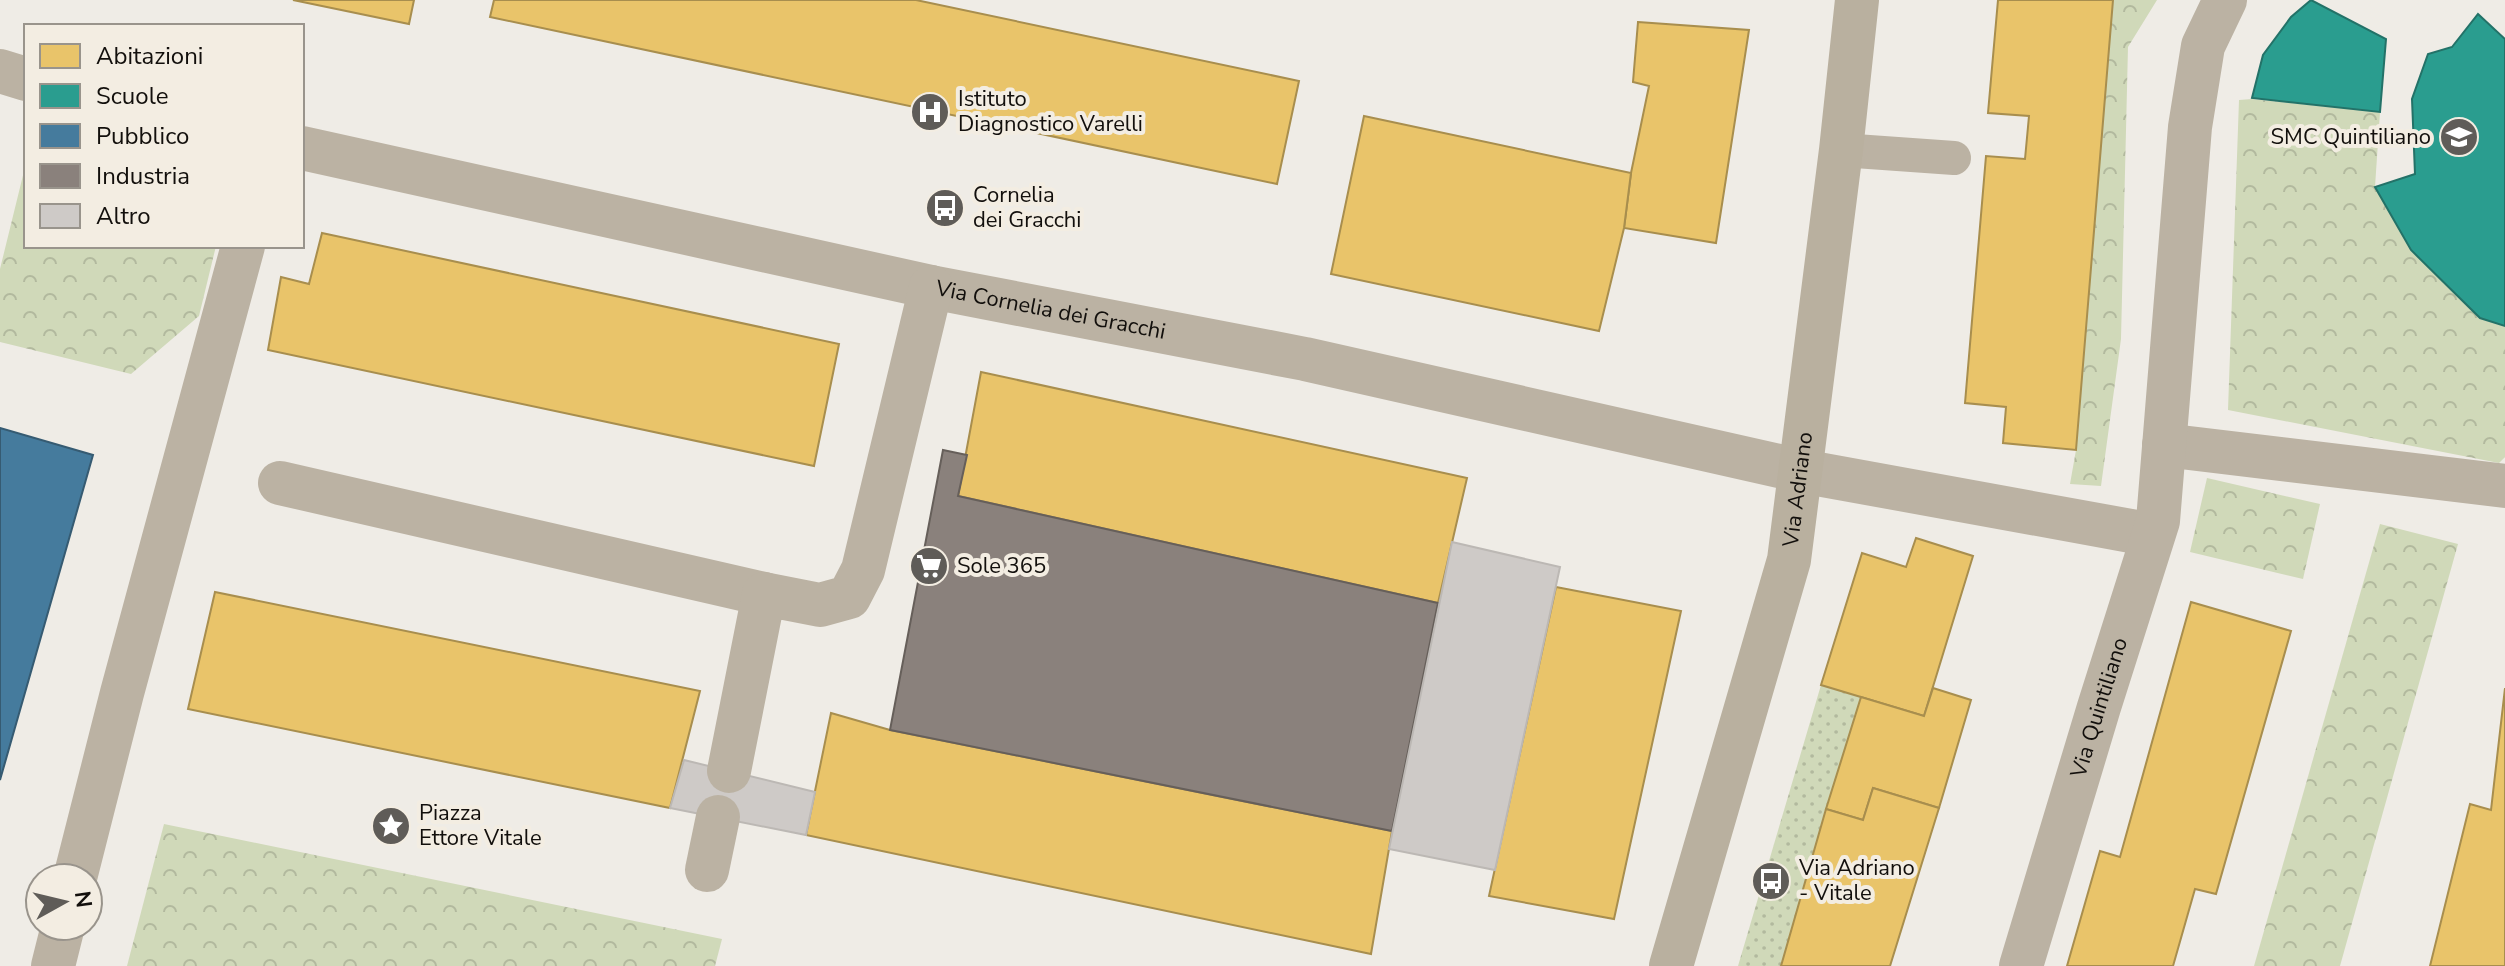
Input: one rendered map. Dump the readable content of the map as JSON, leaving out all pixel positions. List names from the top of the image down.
{
  "streets": {
    "street": ["Via Cornelia dei Gracchi", "Via Adriano", "Via Quintiliano"]
  },
  "crossings": [
    ["Via Cornelia dei Gracchi", "Via Adriano"],
    ["Via Cornelia dei Gracchi", "Via Quintiliano"]
  ],
  "places": {
    "hospital": ["Istituto Diagnostico Varelli"],
    "school or university": ["SMC Quintiliano"],
    "bus stop": ["Cornelia dei Gracchi", "Via Adriano - Vitale"],
    "supermarket": ["Sole 365"],
    "place": ["Piazza Ettore Vitale"]
  },
  "legend": [
    "Abitazioni",
    "Scuole",
    "Pubblico",
    "Industria",
    "Altro"
  ],
  "north": "right"
}
